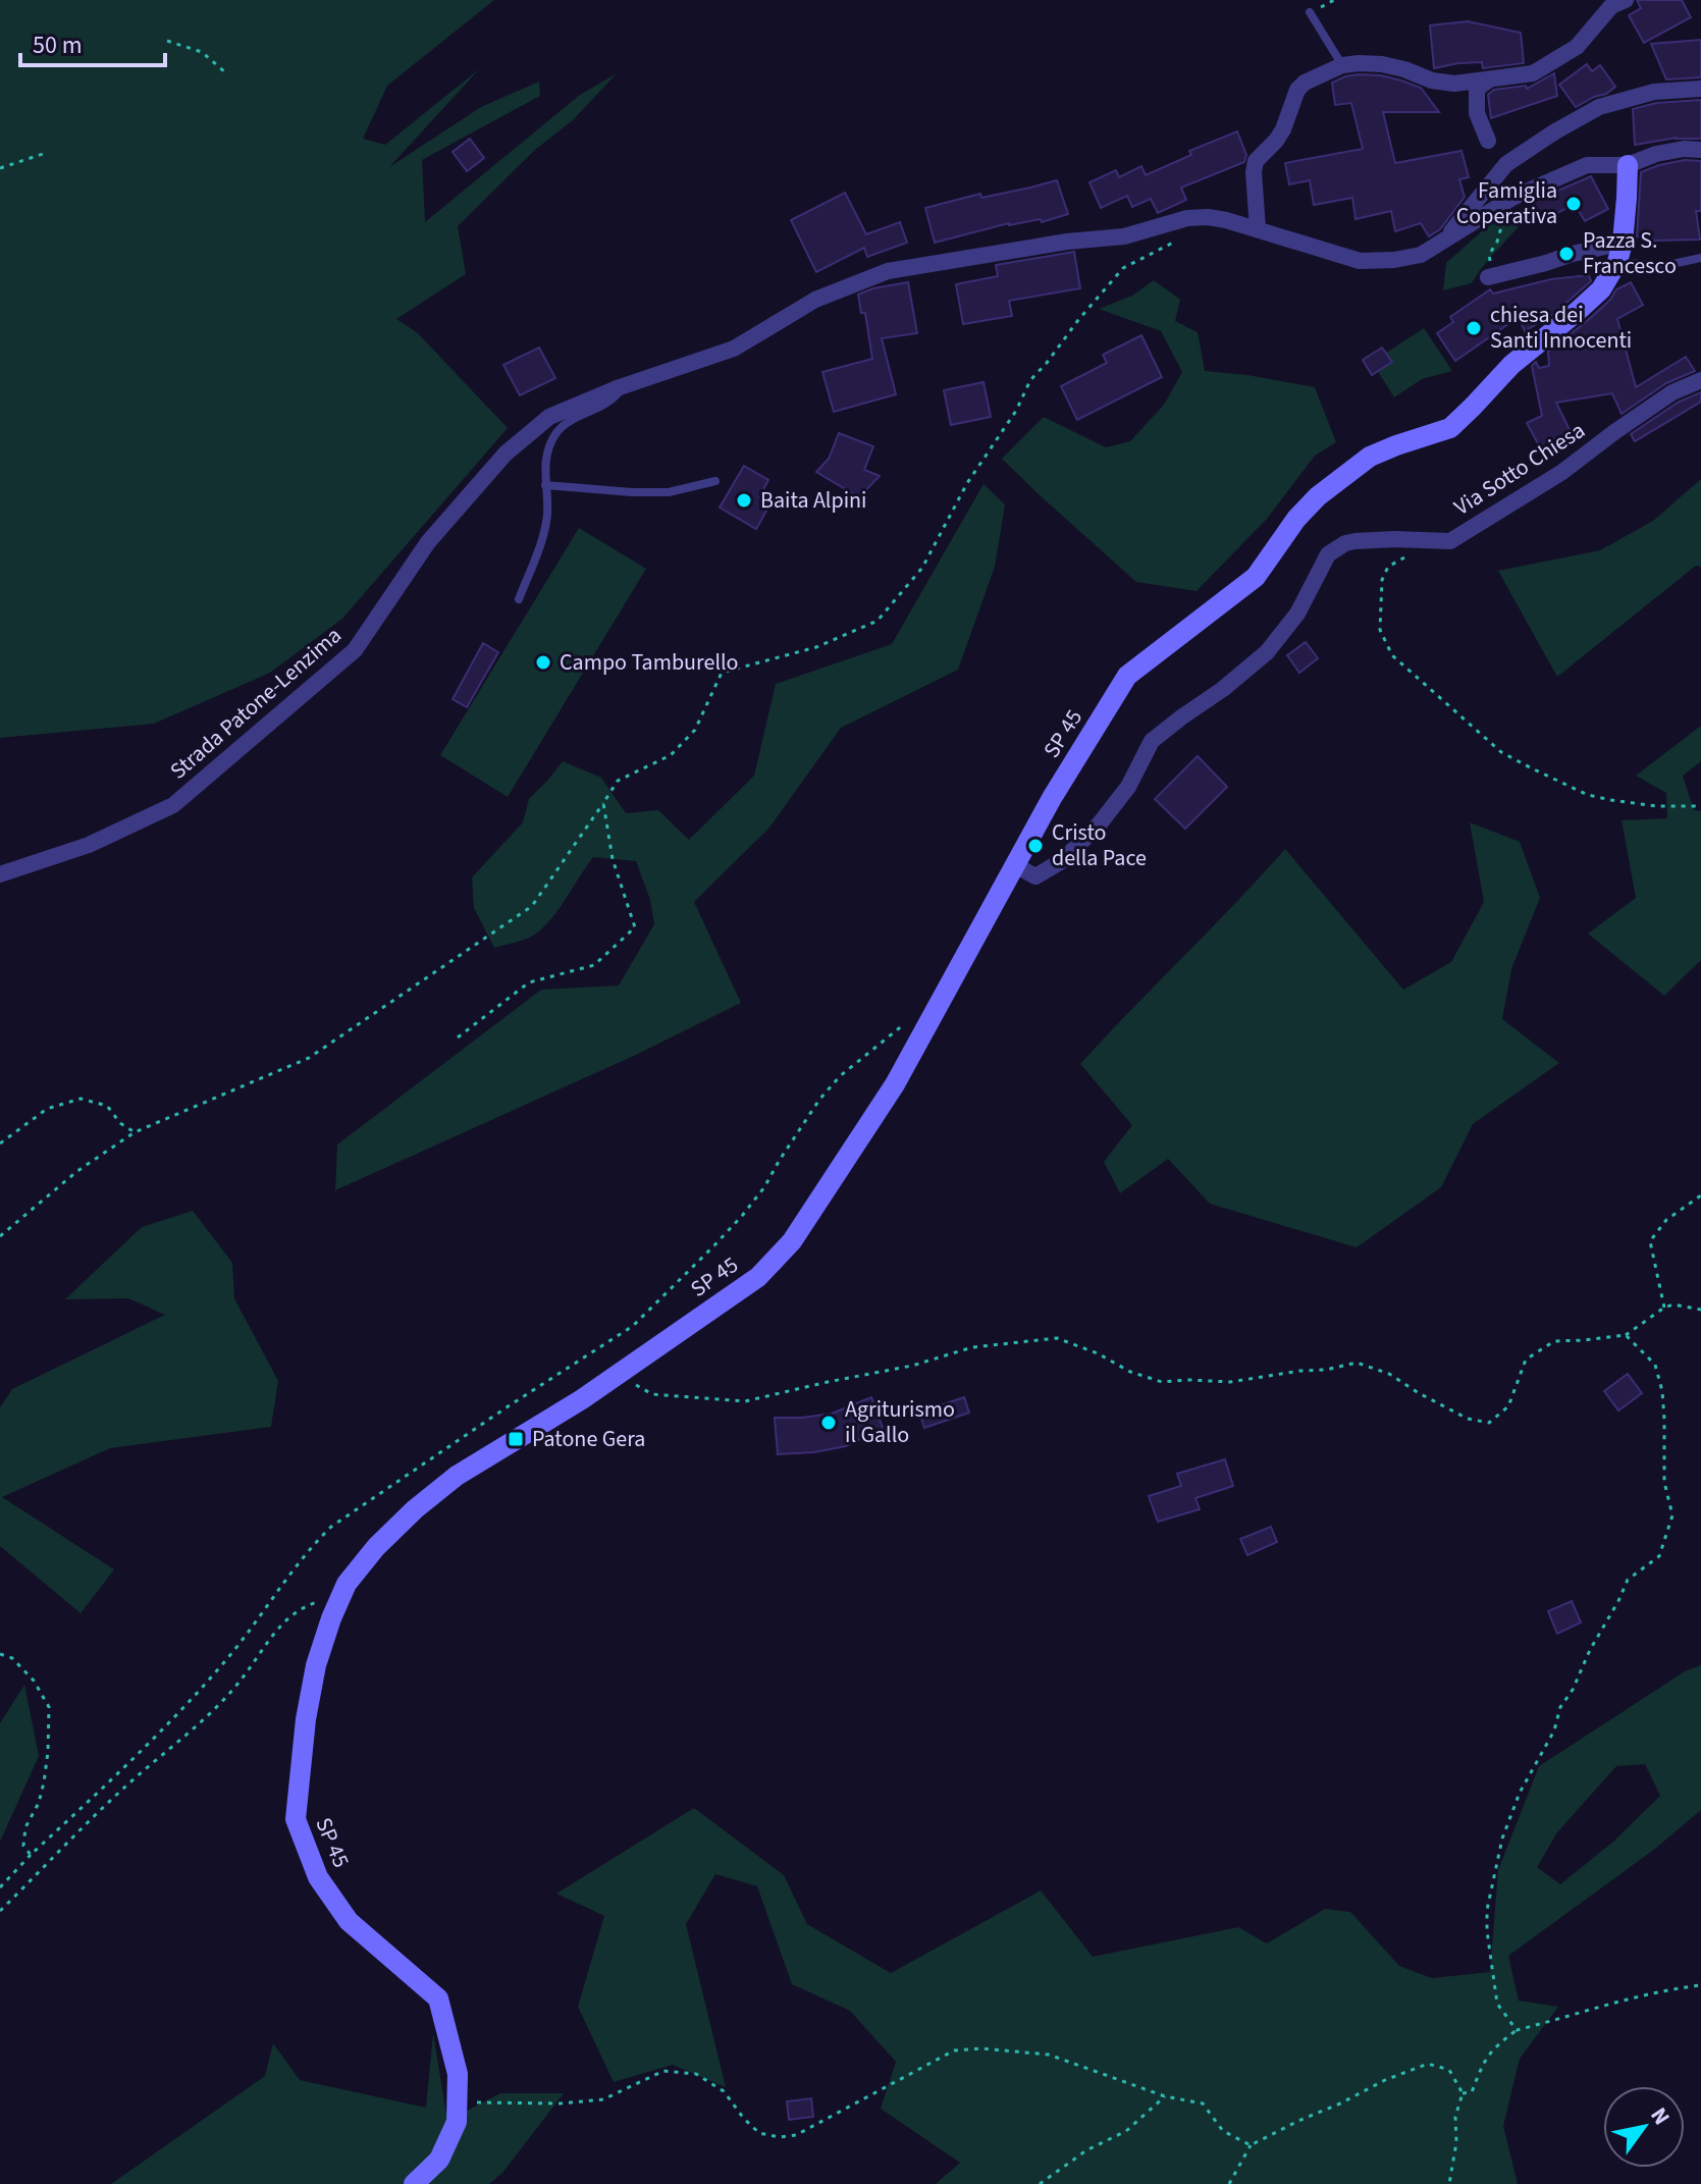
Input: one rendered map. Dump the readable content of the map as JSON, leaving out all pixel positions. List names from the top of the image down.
{
  "streets": {
    "street": ["Via Sotto Chiesa", "Strada Patone-Lenzima", "SP 45"]
  },
  "crossings": [
    ["Via Sotto Chiesa", "SP 45"]
  ],
  "places": {
    "other": [
      "Famiglia Coperativa",
      "Pazza S. Francesco",
      "chiesa dei Santi Innocenti",
      "Baita Alpini",
      "Campo Tamburello",
      "Cristo della Pace",
      "Agriturismo il Gallo"
    ],
    "transit": ["Patone Gera"]
  },
  "scale_bar": "50 m",
  "north": "top right"
}
